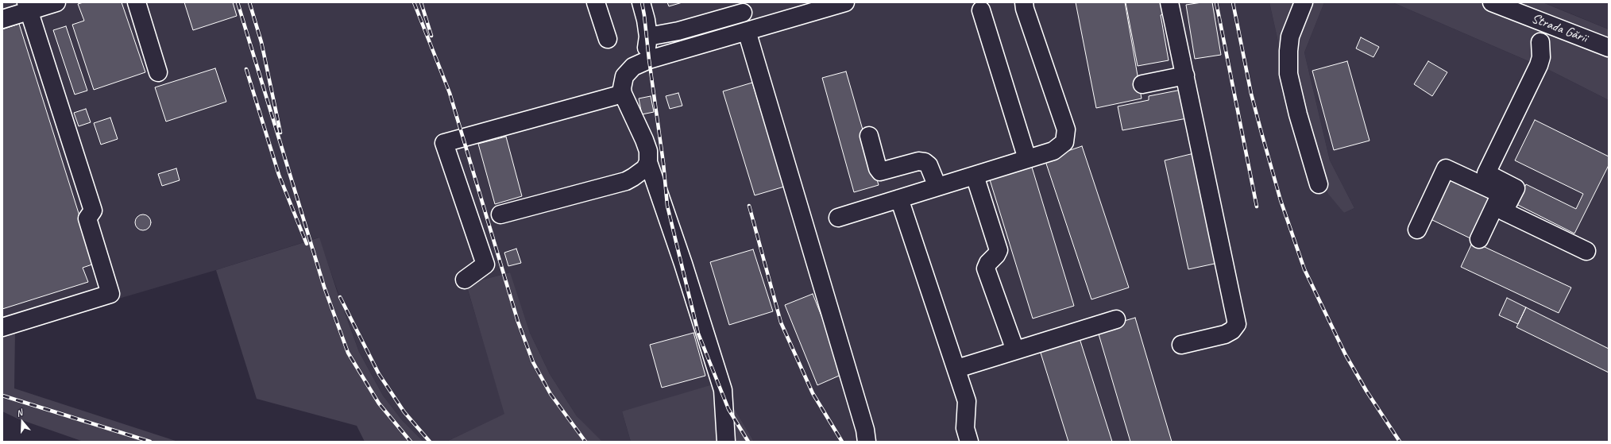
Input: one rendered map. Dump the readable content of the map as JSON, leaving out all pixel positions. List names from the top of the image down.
{
  "streets": {
    "street": ["Strada Gării"]
  },
  "north": "top"
}
